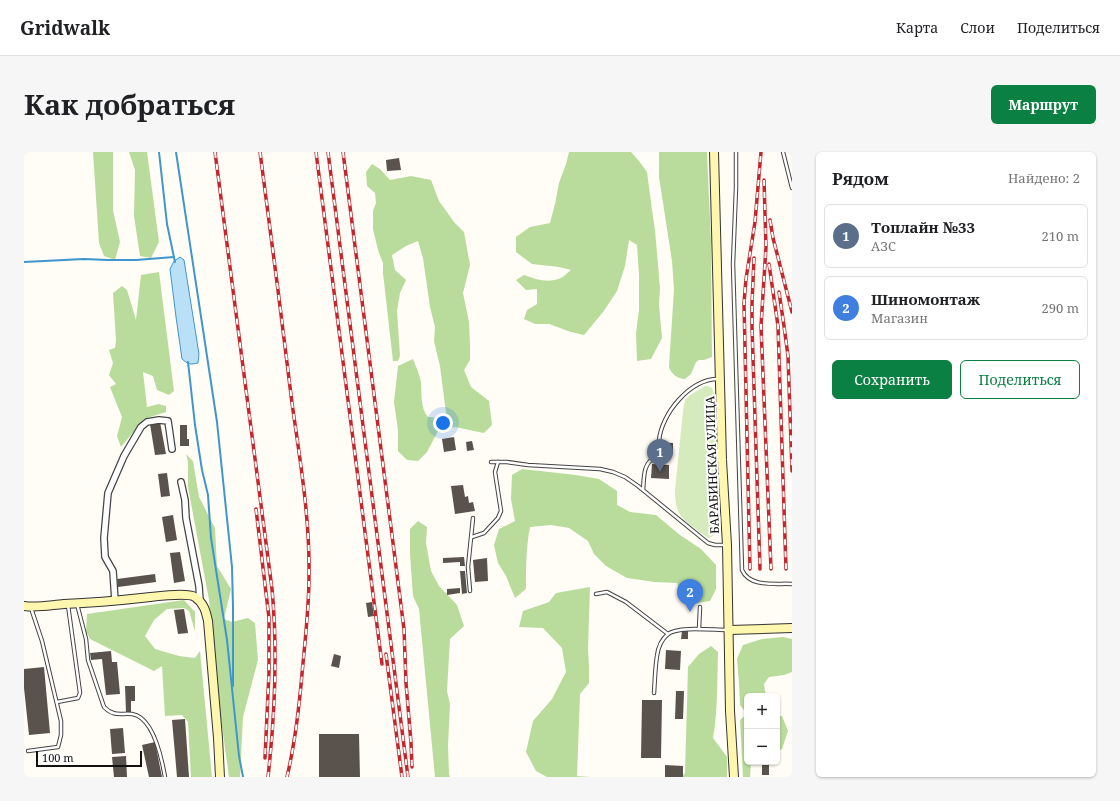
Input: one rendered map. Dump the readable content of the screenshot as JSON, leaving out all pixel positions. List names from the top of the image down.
{
  "streets": {
    "main road": ["БАРАБИНСКАЯ УЛИЦА"]
  },
  "scale_bar": "100 m",
  "page": {
    "header": "Gridwalk",
    "nav": ["Карта", "Слои", "Поделиться"],
    "title": "Как добраться",
    "buttons": [
      "Маршрут",
      ["Сохранить", "Поделиться"]
    ],
    "heading": ["Рядом", "Найдено: 2"],
    "list": [
      {
        "mark": "1",
        "name": "Топлайн №33",
        "note": "АЗС",
        "value": "210 m"
      },
      {
        "mark": "2",
        "name": "Шиномонтаж",
        "note": "Магазин",
        "value": "290 m"
      }
    ],
    "pins": ["1", "2"],
    "map_buttons": ["+", "−"],
    "scale": "100 m"
  }
}
